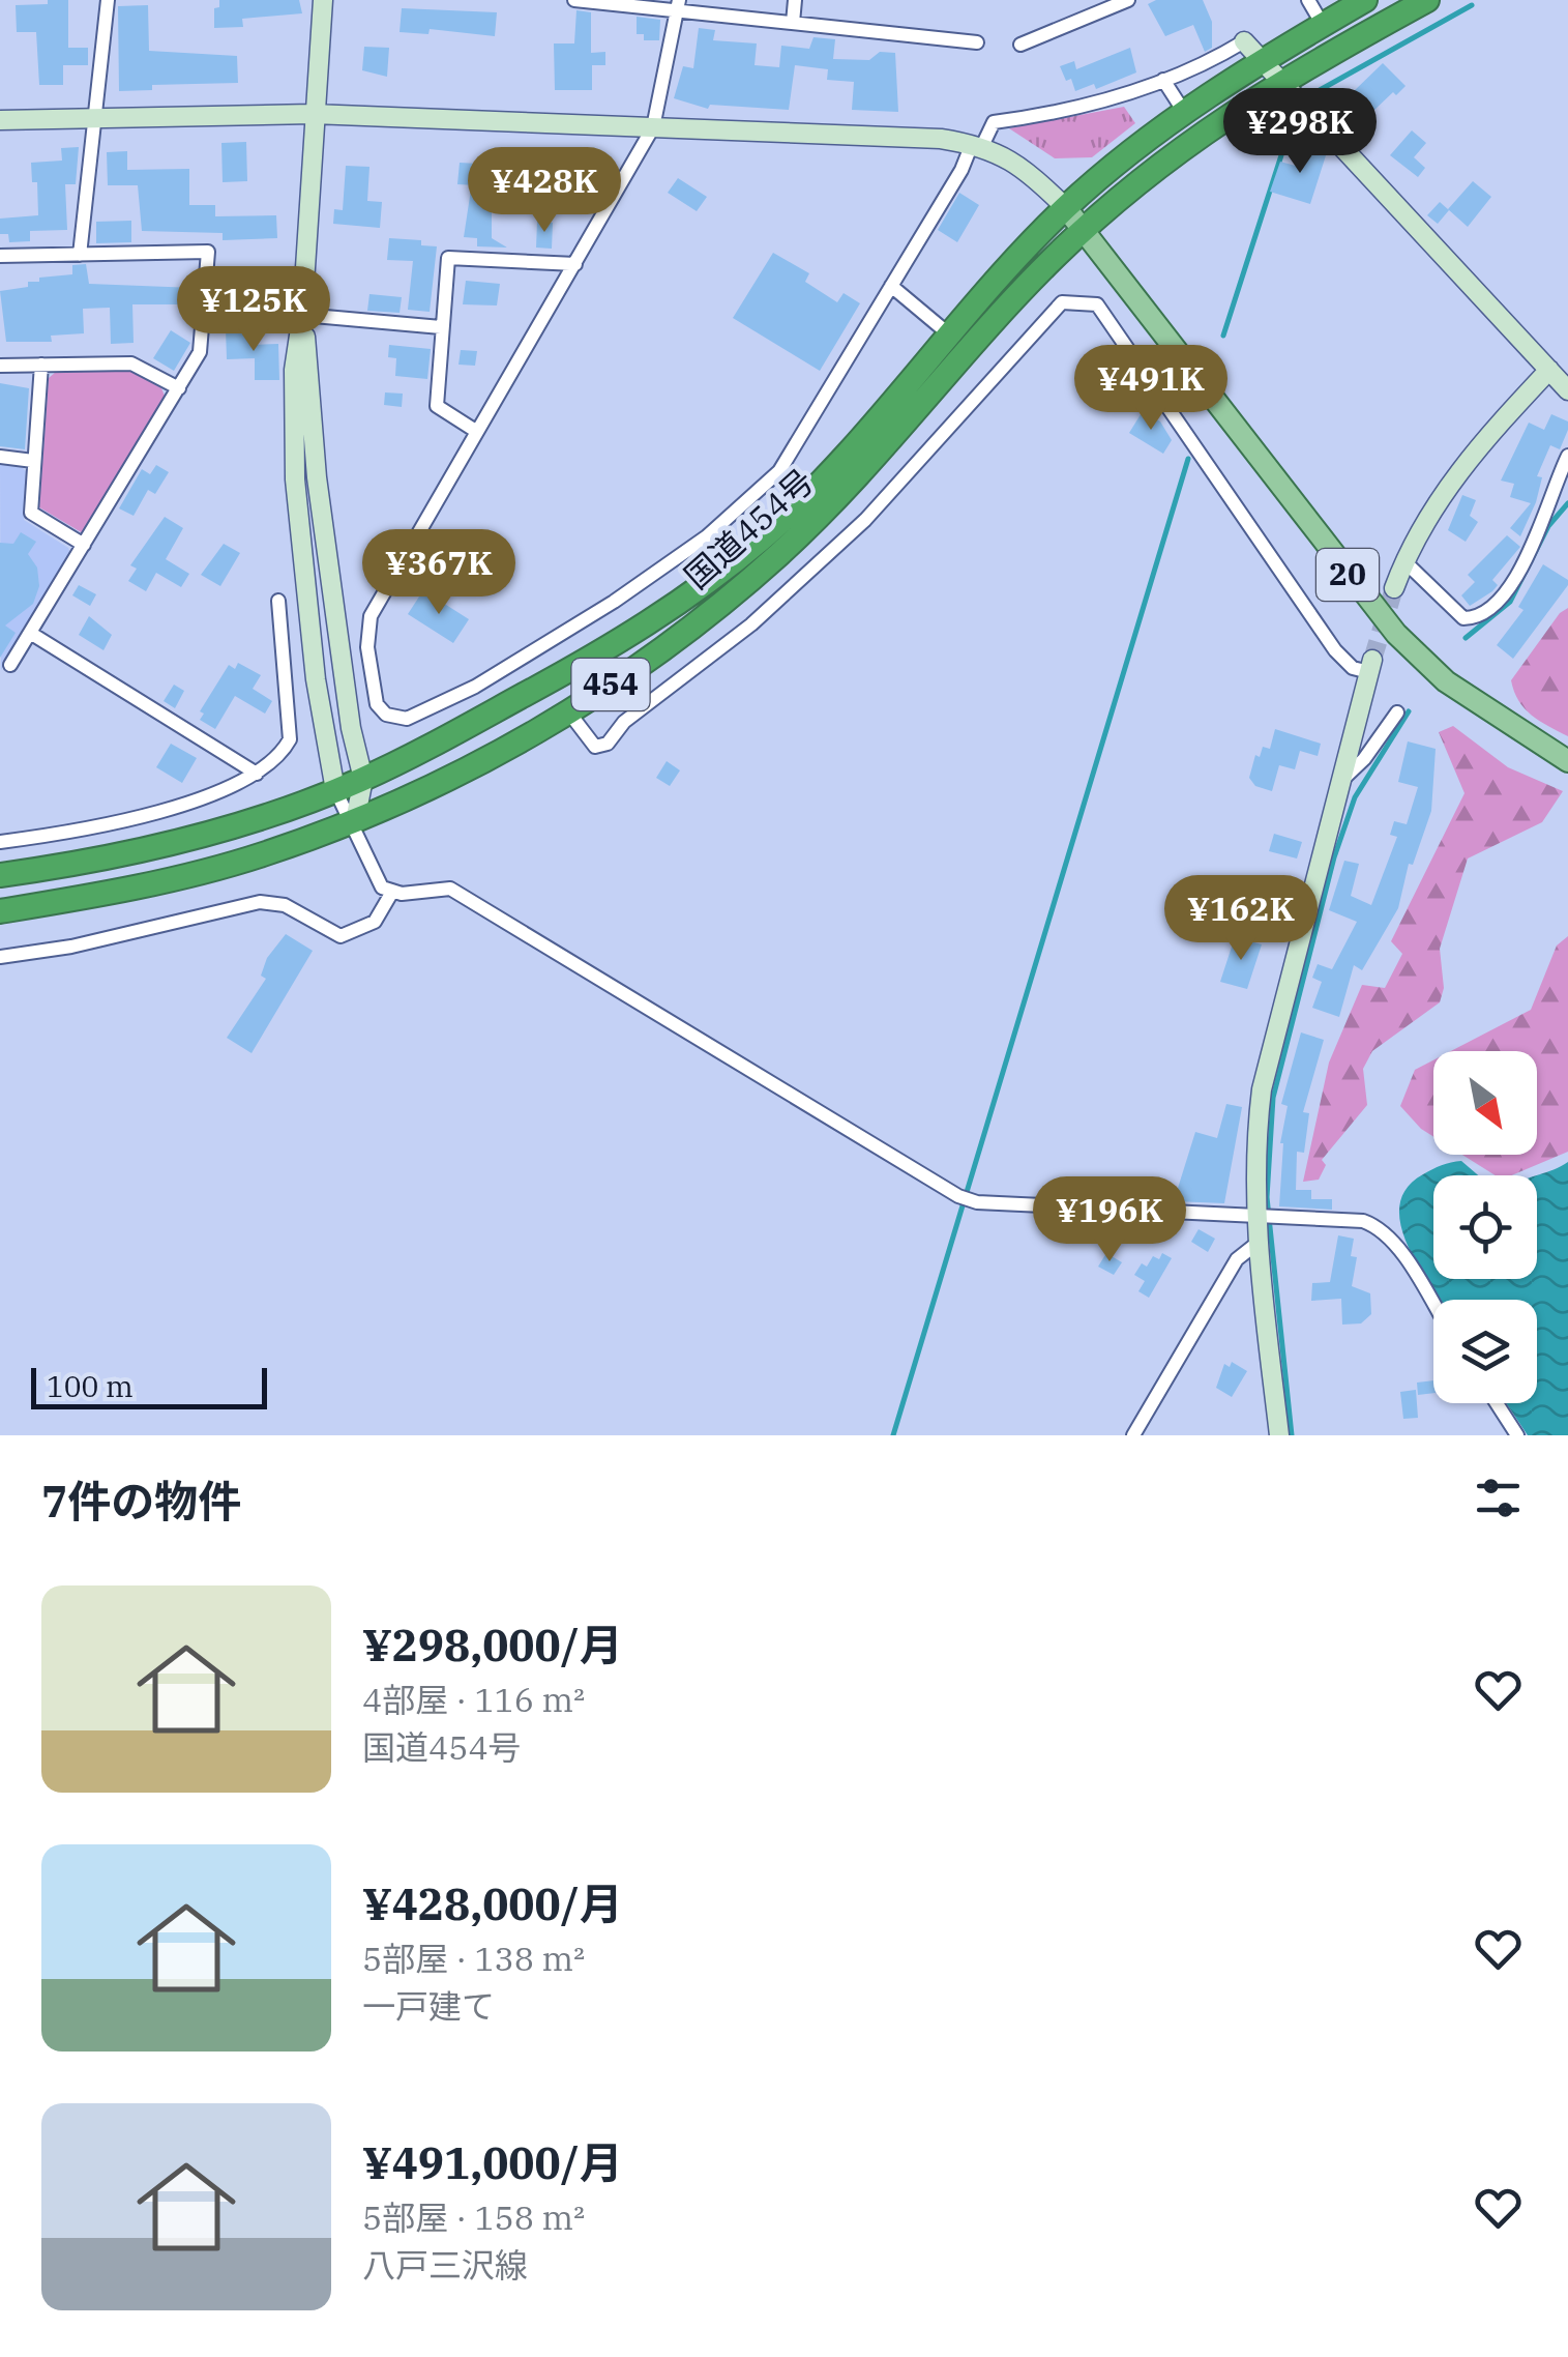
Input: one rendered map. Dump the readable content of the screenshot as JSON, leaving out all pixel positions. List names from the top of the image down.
{
  "streets": {
    "highway": ["国道454号", "454"],
    "main road": ["20"]
  },
  "crossings": [
    ["国道454号", "20"]
  ],
  "scale_bar": "100 m",
  "north": "bottom right",
  "page": {
    "price": [
      "¥298K",
      "¥428K",
      "¥125K",
      "¥491K",
      "¥367K",
      "¥162K",
      "¥196K"
    ],
    "scale": "100 m",
    "heading": "7件の物件",
    "list": [
      {
        "name": "¥298,000/月",
        "note": "4部屋 · 116 m² · 国道454号"
      },
      {
        "name": "¥428,000/月",
        "note": "5部屋 · 138 m² · 一戸建て"
      },
      {
        "name": "¥491,000/月",
        "note": "5部屋 · 158 m² · 八戸三沢線"
      }
    ]
  }
}
